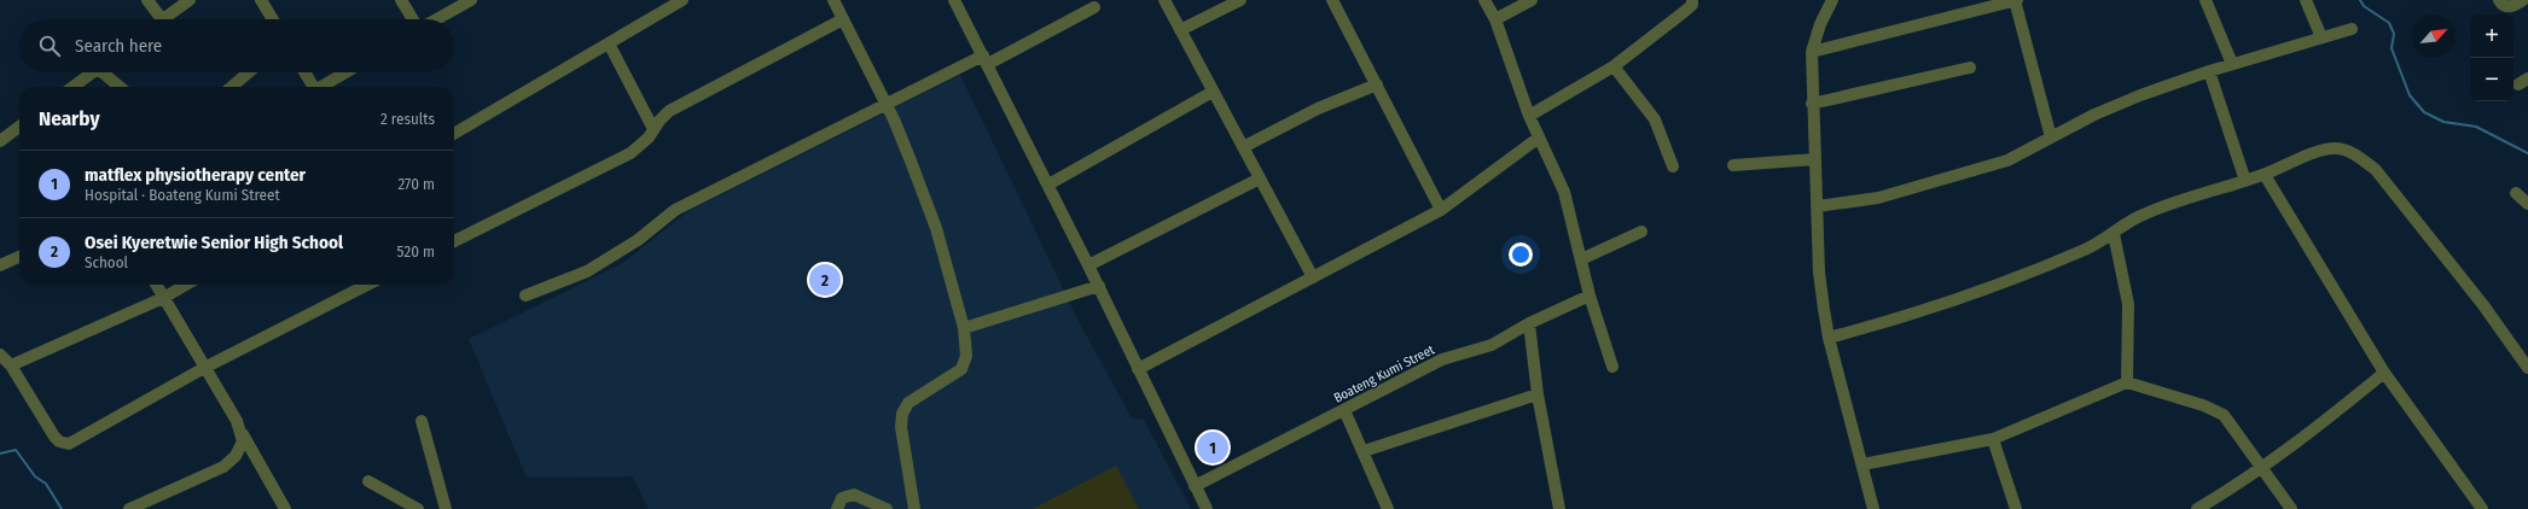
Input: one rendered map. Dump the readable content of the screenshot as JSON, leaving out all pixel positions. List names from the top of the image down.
{
  "streets": {
    "street": ["Boateng Kumi Street"]
  },
  "north": "top right",
  "page": {
    "map_buttons": ["+", "−"],
    "search": "Search here",
    "heading": ["Nearby", "2 results"],
    "list": [
      {
        "mark": "1",
        "name": "matflex physiotherapy center",
        "note": "Hospital · Boateng Kumi Street",
        "value": "270 m"
      },
      {
        "mark": "2",
        "name": "Osei Kyeretwie Senior High School",
        "note": "School",
        "value": "520 m"
      }
    ],
    "pins": ["2", "1"]
  }
}
